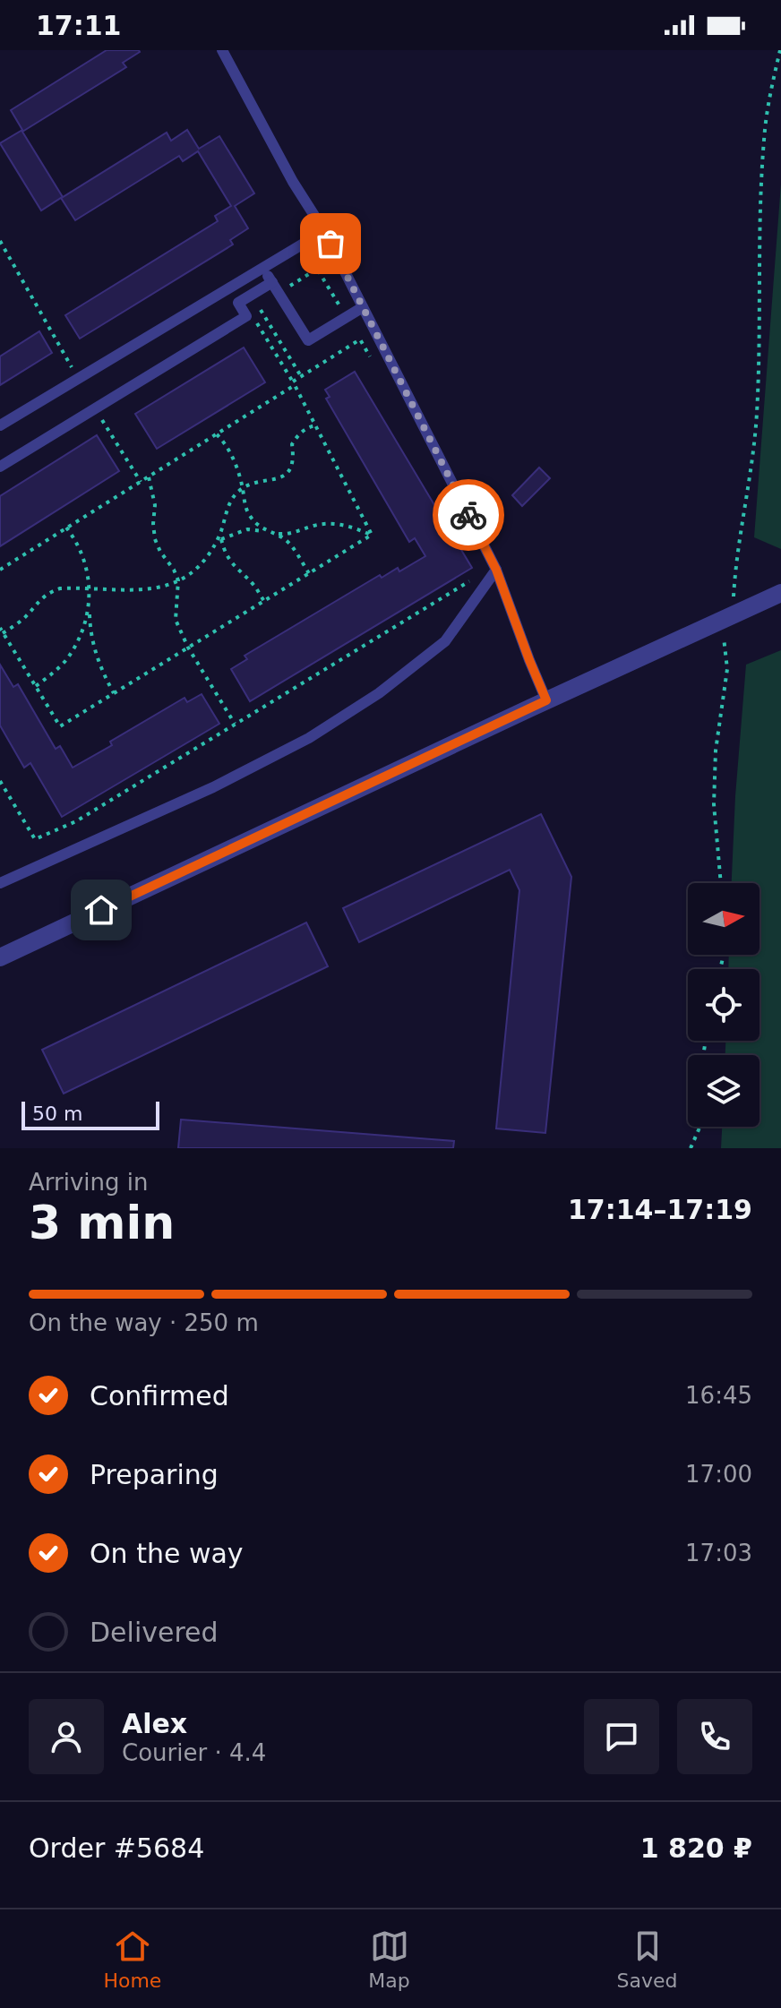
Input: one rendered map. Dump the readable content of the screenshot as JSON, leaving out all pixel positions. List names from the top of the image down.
{
  "scale_bar": "50 m",
  "north": "right",
  "page": {
    "status": "17:11",
    "scale": "50 m",
    "heading": ["3 min", "Arriving in", "17:14–17:19"],
    "panel": [
      "Alex",
      "Courier · 4.4",
      "Order #5684",
      "1 820 ₽"
    ],
    "bar": "On the way · 250 m",
    "list": [
      ["Confirmed", "16:45"],
      ["Preparing", "17:00"],
      ["On the way", "17:03"],
      "Delivered"
    ],
    "tabs": ["Home", "Map", "Saved"]
  }
}
